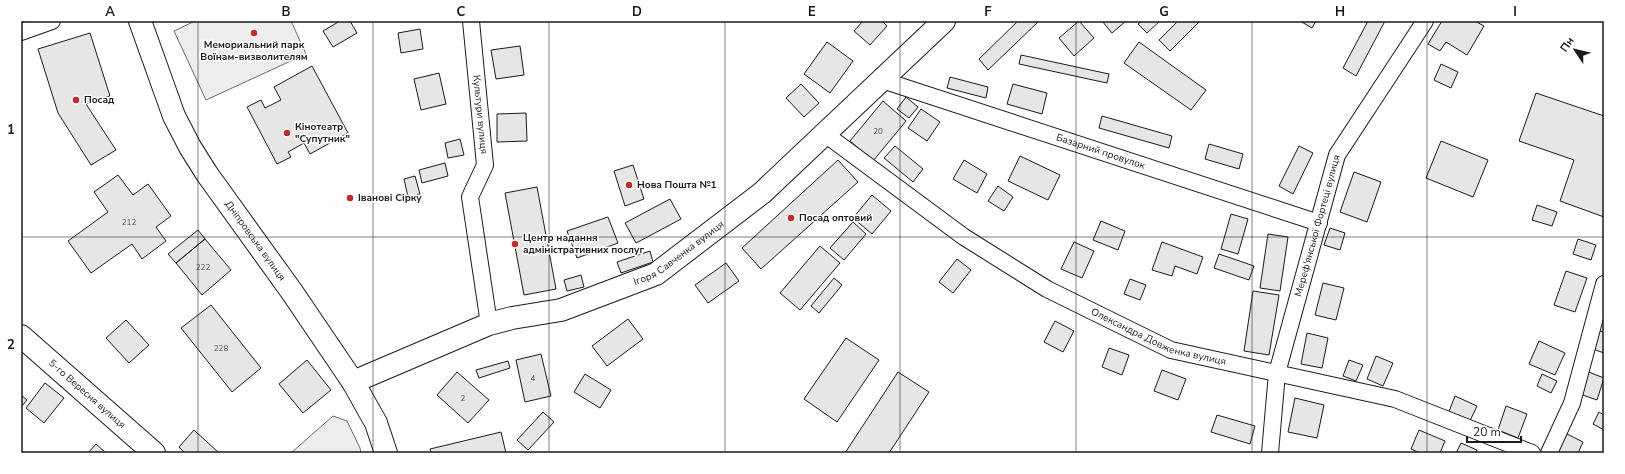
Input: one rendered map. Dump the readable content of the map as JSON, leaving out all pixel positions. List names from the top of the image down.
{
  "streets": {
    "main road": ["Дніпровська вулиця", "Ігоря Савченка вулиця", "5-го Вересня вулиця"],
    "street": [
      "Культури вулиця",
      "Базарний провулок",
      "Мереф'янської Фортеці вулиця",
      "Олександра Довженка вулиця"
    ]
  },
  "crossings": [
    ["Культури вулиця", "Ігоря Савченка вулиця"],
    ["Базарний провулок", "Мереф'янської Фортеці вулиця"],
    ["Базарний провулок", "Ігоря Савченка вулиця"],
    ["Мереф'янської Фортеці вулиця", "Олександра Довженка вулиця"],
    ["Дніпровська вулиця", "Ігоря Савченка вулиця"],
    ["Ігоря Савченка вулиця", "Олександра Довженка вулиця"]
  ],
  "places": [
    "Мемориальний парк Воїнам-визволителям",
    "Посад",
    "Кінотеатр \"Супутник\"",
    "Нова Пошта №1",
    "Іванові Сірку",
    "Посад оптовий",
    "Центр надання адміністративних послуг"
  ],
  "house_numbers": [
    "20",
    "212",
    "222",
    "228",
    "4",
    "2"
  ],
  "scale_bar": "20 m",
  "north": "top left",
  "grid": {
    "columns": [
      "A",
      "B",
      "C",
      "D",
      "E",
      "F",
      "G",
      "H",
      "I"
    ],
    "rows": ["1", "2"]
  }
}
